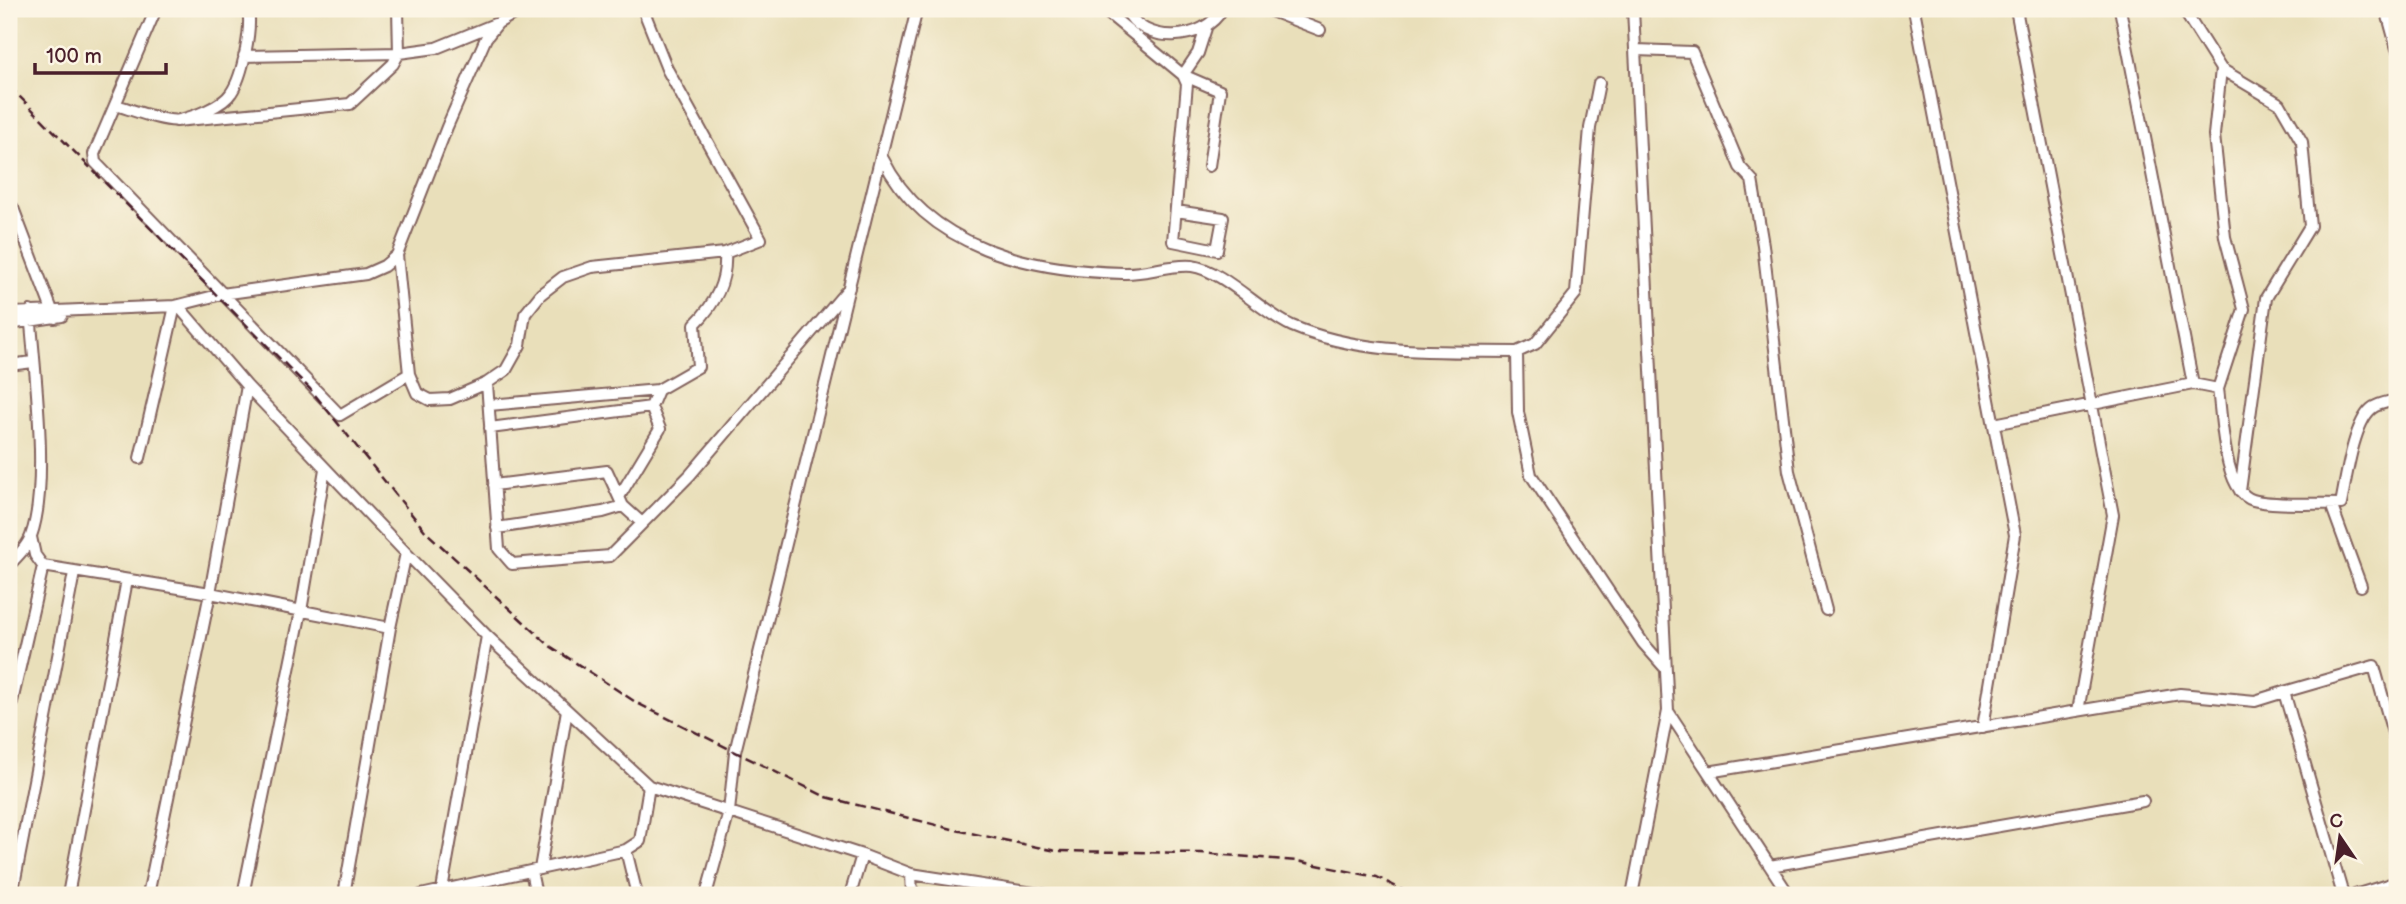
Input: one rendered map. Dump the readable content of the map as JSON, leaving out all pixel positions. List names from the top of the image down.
{
  "scale_bar": "100 m",
  "north": "top"
}
